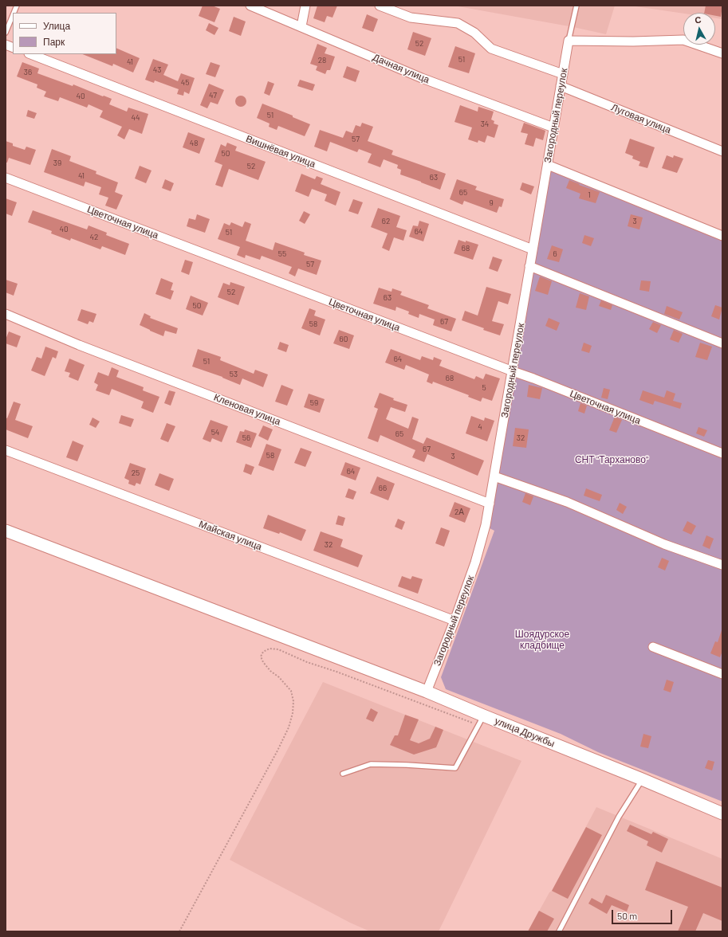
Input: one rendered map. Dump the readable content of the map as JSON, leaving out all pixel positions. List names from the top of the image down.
{
  "streets": {
    "main road": ["улица Дружбы"],
    "street": [
      "Дачная улица",
      "Загородный переулок",
      "Луговая улица",
      "Вишнёвая улица",
      "Цветочная улица",
      "Кленовая улица",
      "Майская улица"
    ]
  },
  "crossings": [
    ["Дачная улица", "Загородный переулок"],
    ["Загородный переулок", "Луговая улица"],
    ["Загородный переулок", "Вишнёвая улица"],
    ["Загородный переулок", "Цветочная улица"],
    ["Загородный переулок", "Кленовая улица"],
    ["Загородный переулок", "Майская улица"],
    ["Загородный переулок", "улица Дружбы"]
  ],
  "parks": ["СНТ \"Тарханово\"", "Шоядурское кладбище"],
  "house_numbers": [
    "52",
    "51",
    "28",
    "41",
    "43",
    "36",
    "45",
    "47",
    "40",
    "51",
    "44",
    "34",
    "57",
    "48",
    "50",
    "39",
    "52",
    "41",
    "63",
    "65",
    "1",
    "9",
    "62",
    "3",
    "40",
    "64",
    "51",
    "42",
    "68",
    "55",
    "6",
    "57",
    "52",
    "63",
    "50",
    "67",
    "58",
    "60",
    "64",
    "51",
    "53",
    "68",
    "5",
    "59",
    "4",
    "54",
    "65",
    "56",
    "32",
    "67",
    "58",
    "3",
    "64",
    "25",
    "66",
    "2А",
    "32"
  ],
  "legend": ["Улица", "Парк"],
  "scale_bar": "50 m",
  "north": "top"
}
